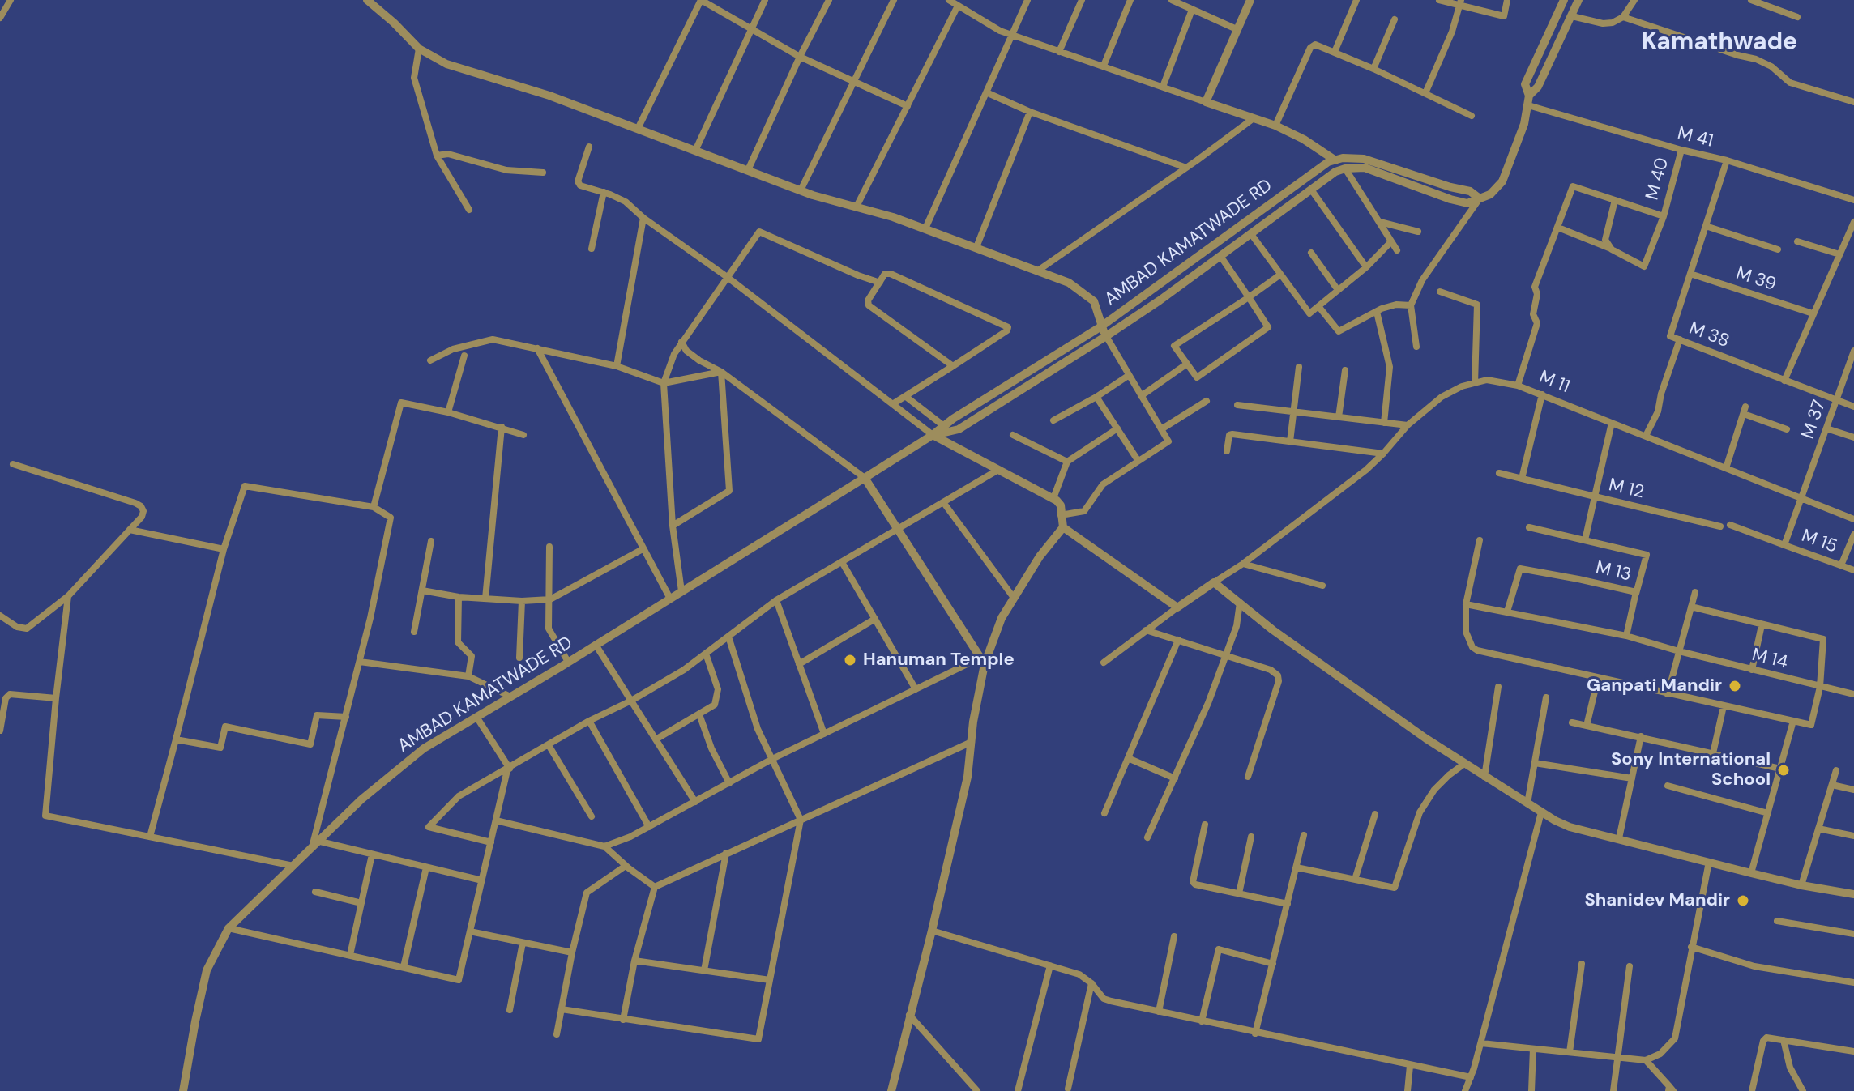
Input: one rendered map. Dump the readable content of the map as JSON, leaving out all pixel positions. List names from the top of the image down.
{
  "streets": {
    "street": [
      "M 41",
      "M 40",
      "AMBAD KAMATWADE RD",
      "M 39",
      "M 38",
      "M 11",
      "M 37",
      "M 12",
      "M 15",
      "M 13",
      "M 14"
    ]
  },
  "crossings": [
    ["M 41", "M 40"],
    ["M 41", "M 38"],
    ["M 39", "M 38"],
    ["M 38", "M 37"],
    ["M 11", "M 37"],
    ["M 11", "M 12"],
    ["M 11", "M 15"],
    ["M 37", "M 15"],
    ["M 12", "M 13"],
    ["M 13", "M 14"]
  ],
  "districts": ["Kamathwade"],
  "places": [
    "Hanuman Temple",
    "Ganpati Mandir",
    "Sony International School",
    "Shanidev Mandir"
  ]
}
